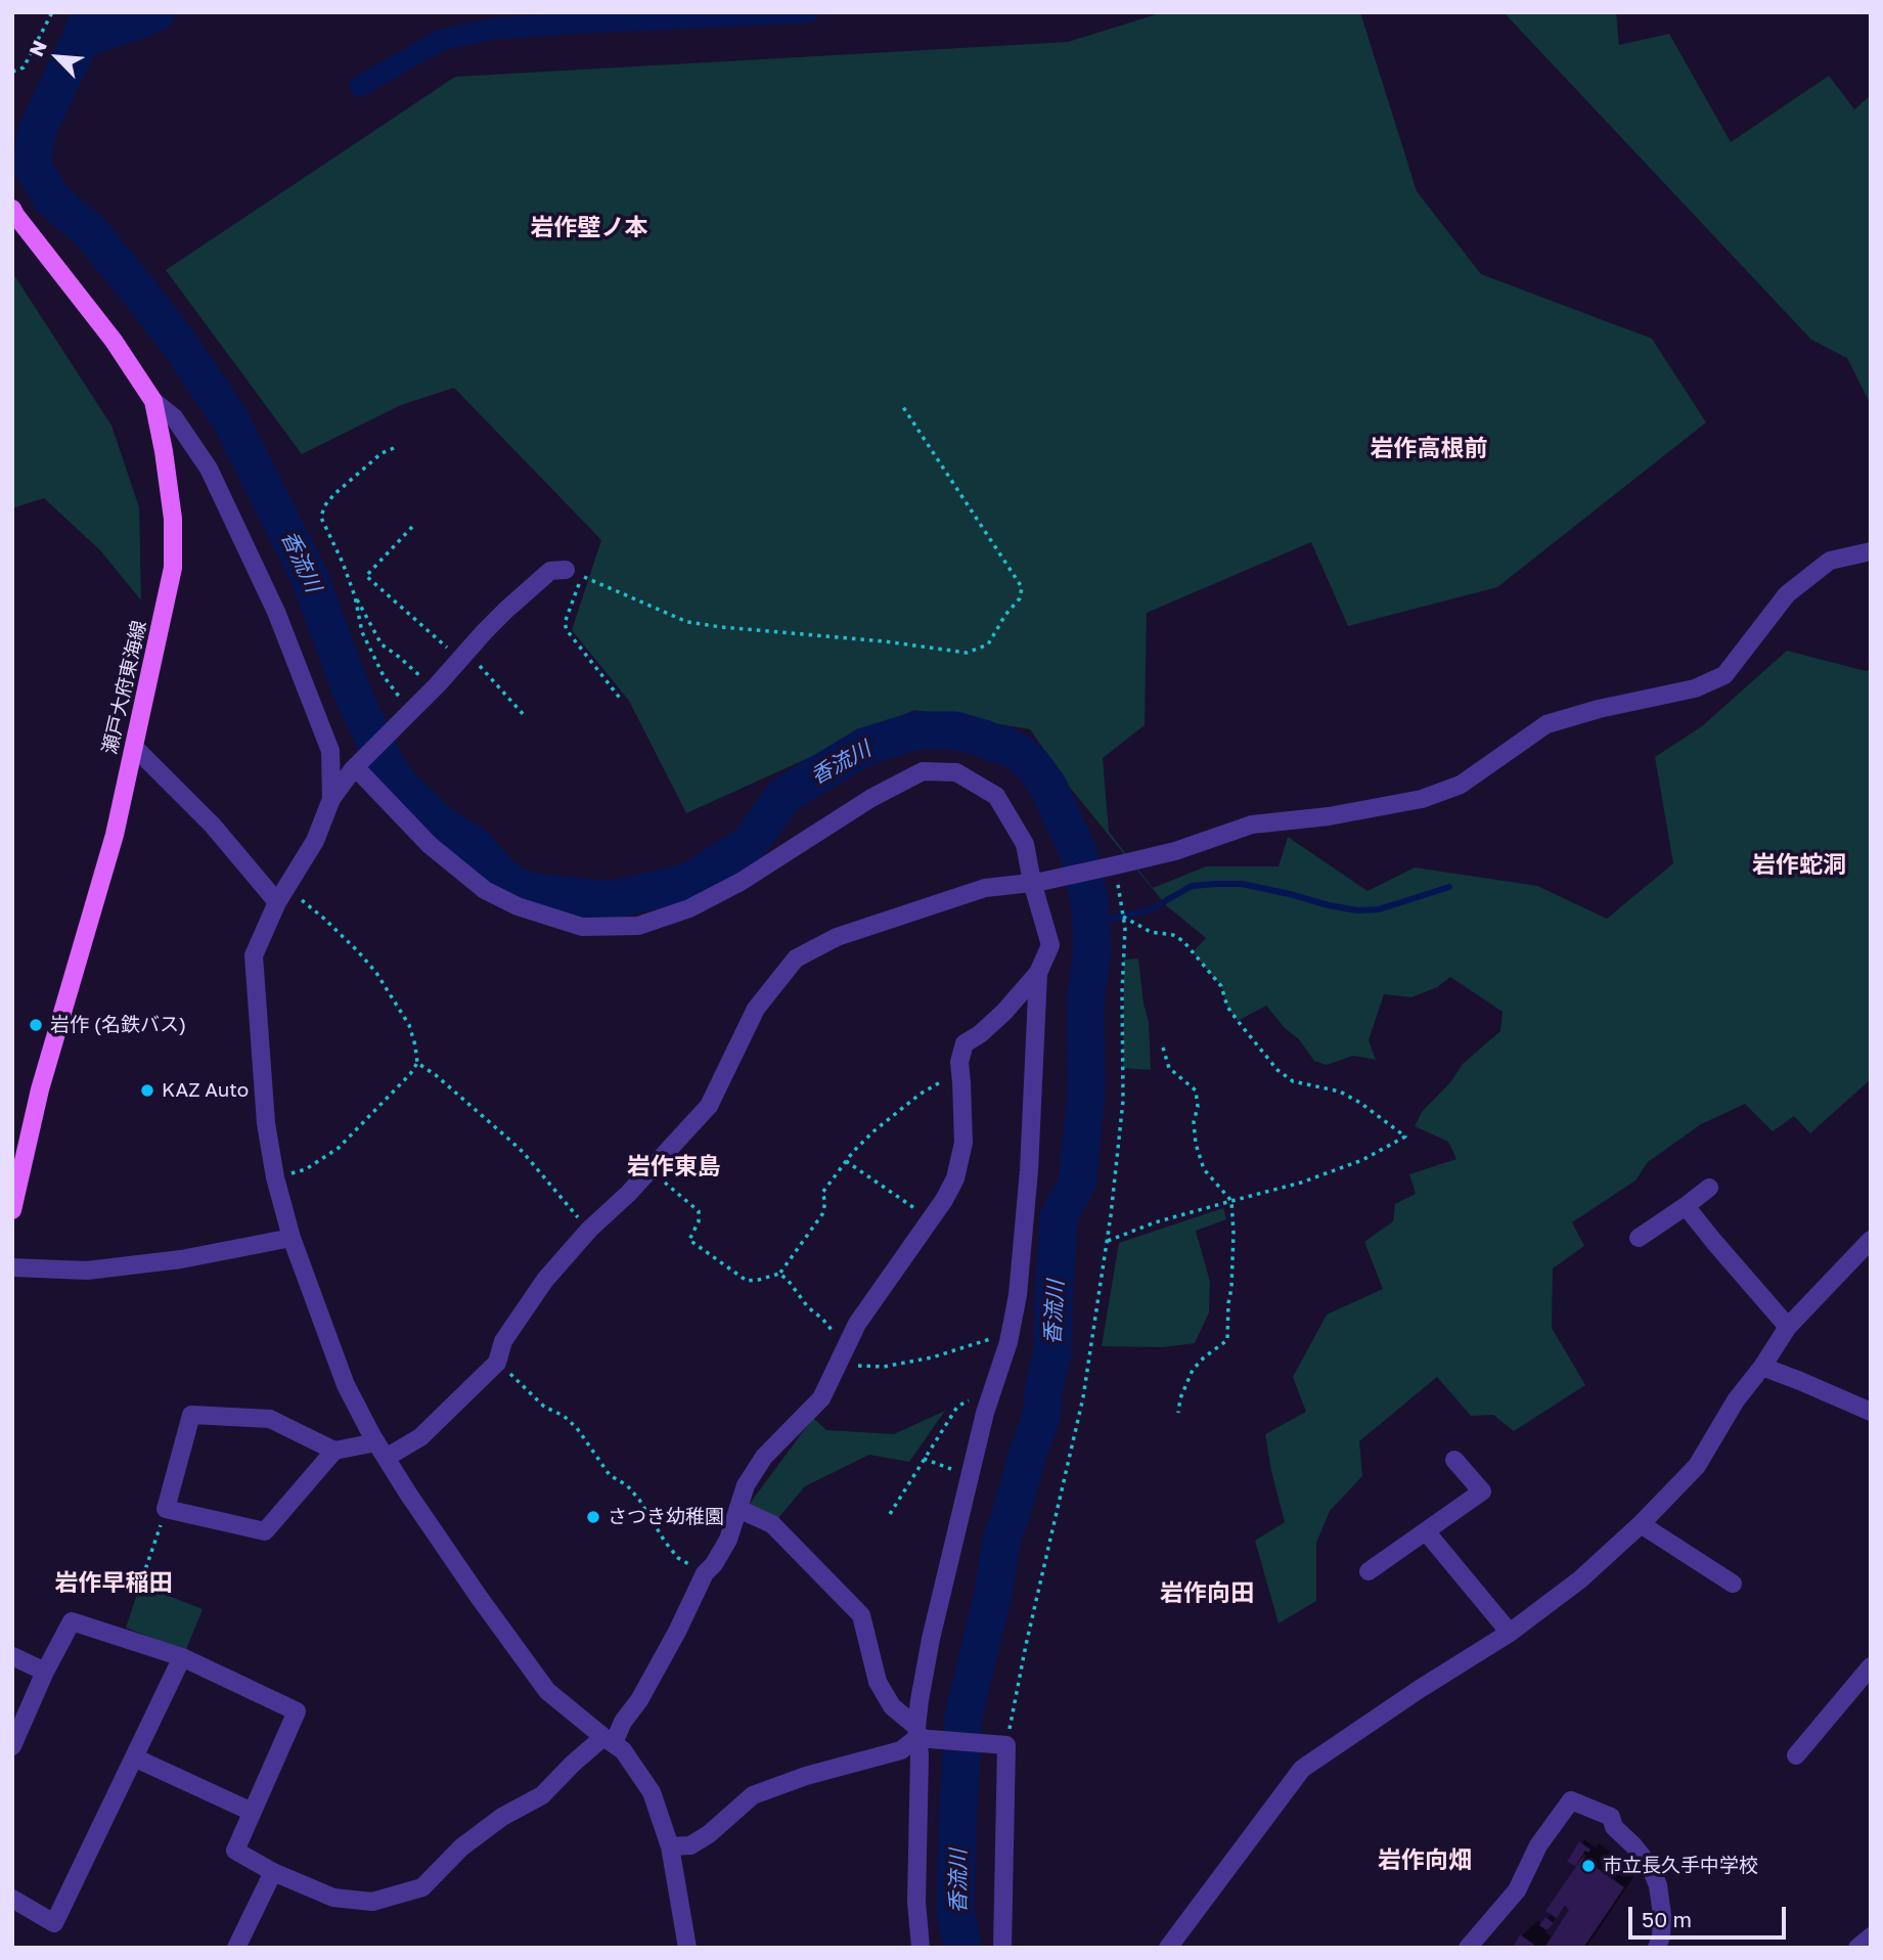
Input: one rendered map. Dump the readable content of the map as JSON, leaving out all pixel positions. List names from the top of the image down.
{
  "streets": {
    "main road": ["瀬戸大府東海線"]
  },
  "districts": [
    "岩作壁ノ本",
    "岩作高根前",
    "岩作蛇洞",
    "岩作東島",
    "岩作早稲田",
    "岩作向田",
    "岩作向畑"
  ],
  "water": ["香流川"],
  "places": [
    "岩作 (名鉄バス)",
    "KAZ Auto",
    "さつき幼稚園",
    "市立長久手中学校"
  ],
  "scale_bar": "50 m",
  "north": "top left"
}
